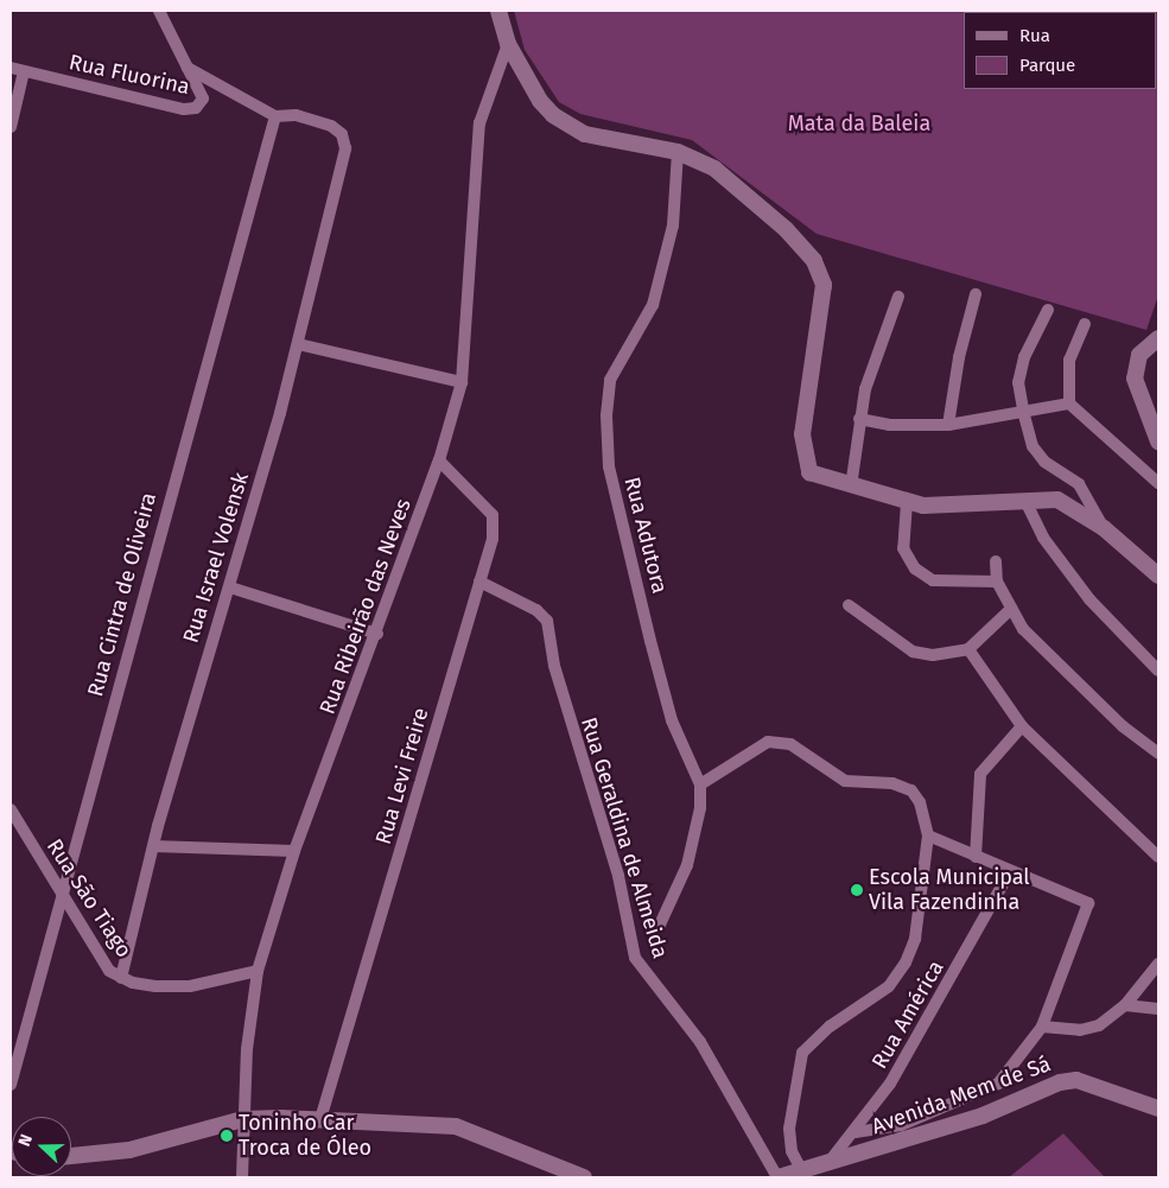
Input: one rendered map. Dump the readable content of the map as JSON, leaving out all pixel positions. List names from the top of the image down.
{
  "streets": {
    "street": [
      "Rua Fluorina",
      "Rua Adutora",
      "Rua Israel Volensk",
      "Rua Cintra de Oliveira",
      "Rua Ribeirão das Neves",
      "Rua Levi Freire",
      "Rua Geraldina de Almeida",
      "Rua São Tiago",
      "Rua América",
      "Avenida Mem de Sá"
    ]
  },
  "crossings": [
    ["Rua Israel Volensk", "Rua Cintra de Oliveira"],
    ["Rua Israel Volensk", "Rua São Tiago"],
    ["Rua Cintra de Oliveira", "Rua São Tiago"],
    ["Rua Ribeirão das Neves", "Rua Levi Freire"],
    ["Rua Ribeirão das Neves", "Rua São Tiago"],
    ["Rua Levi Freire", "Rua Geraldina de Almeida"],
    ["Rua Geraldina de Almeida", "Avenida Mem de Sá"],
    ["Rua América", "Avenida Mem de Sá"]
  ],
  "parks": ["Mata da Baleia"],
  "places": ["Escola Municipal Vila Fazendinha", "Toninho Car Troca de Óleo"],
  "legend": ["Rua", "Parque"],
  "north": "left"
}
